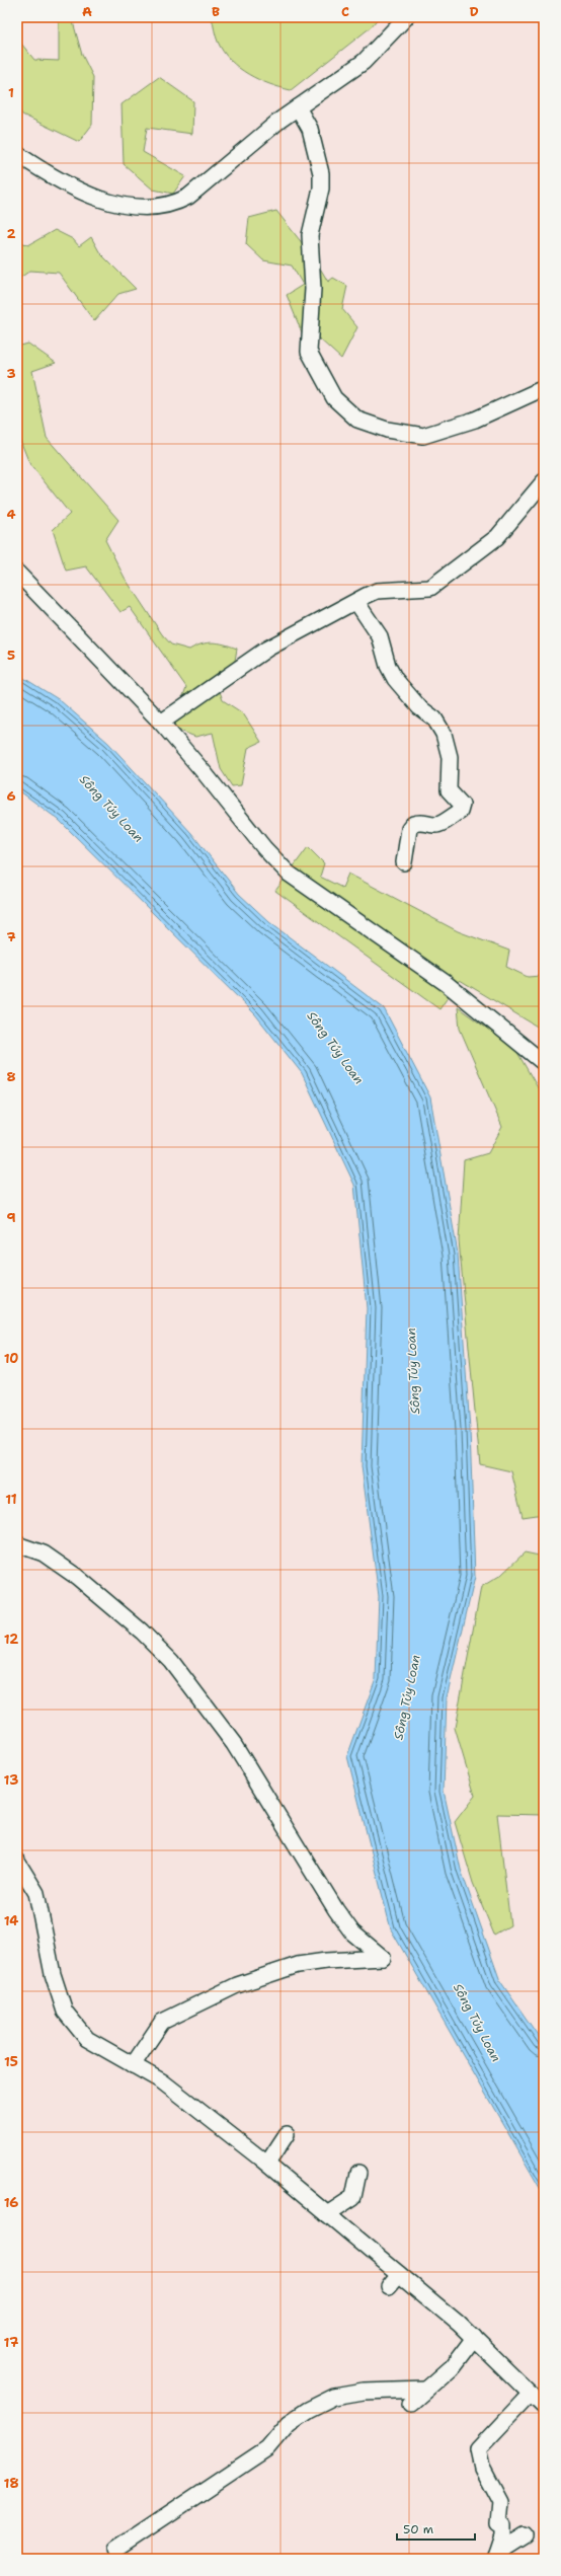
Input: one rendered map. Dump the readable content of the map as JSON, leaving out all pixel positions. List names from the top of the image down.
{
  "water": ["Sông Túy Loan"],
  "scale_bar": "50 m",
  "grid": {
    "columns": [
      "A",
      "B",
      "C",
      "D"
    ],
    "rows": [
      "1",
      "2",
      "3",
      "4",
      "5",
      "6",
      "7",
      "8",
      "9",
      "10",
      "11",
      "12",
      "13",
      "14",
      "15",
      "16",
      "17",
      "18"
    ]
  }
}
